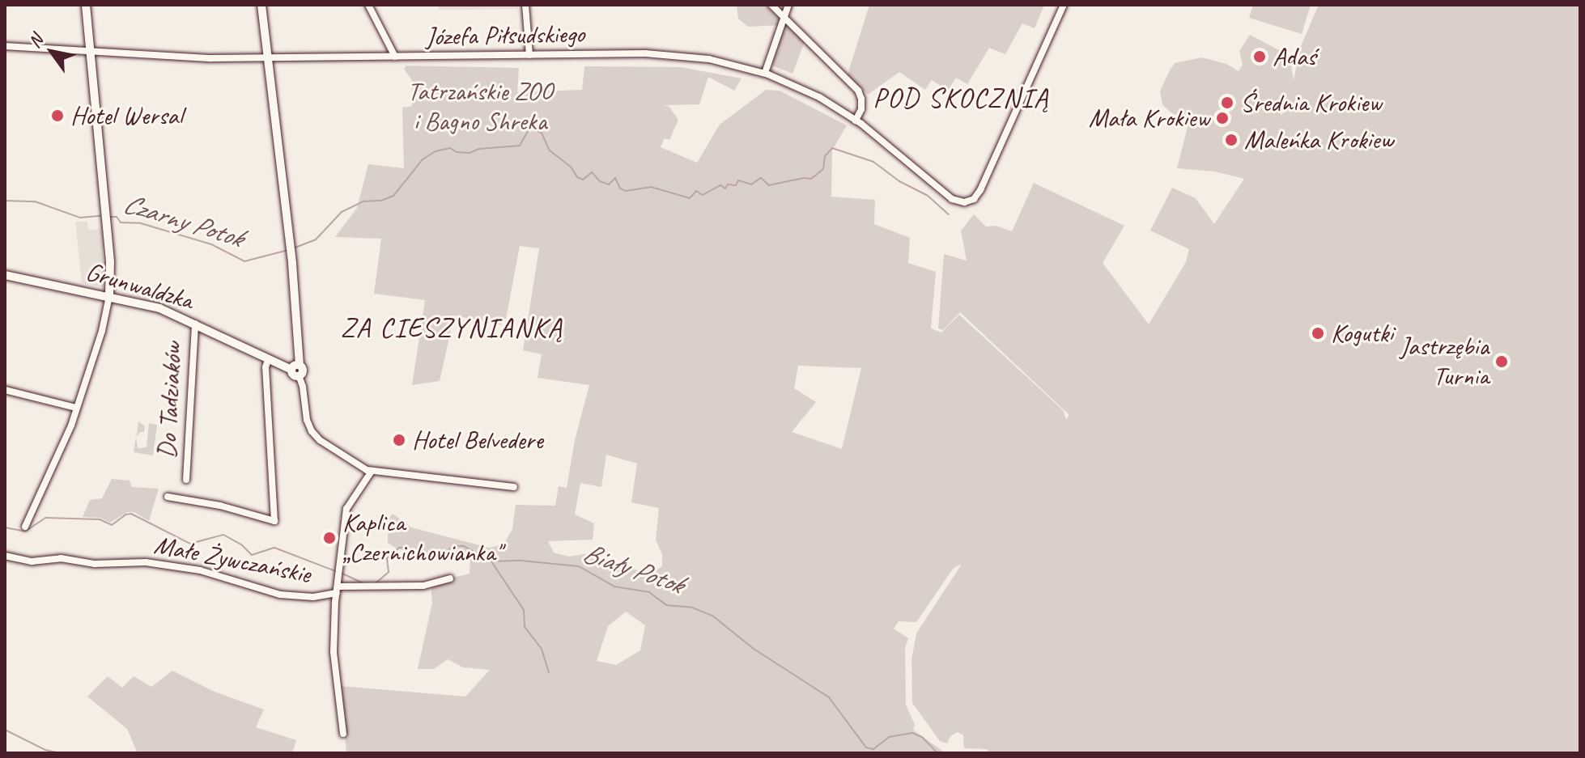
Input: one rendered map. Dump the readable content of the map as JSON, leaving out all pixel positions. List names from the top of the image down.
{
  "streets": {
    "street": [
      "Józefa Piłsudskiego",
      "Grunwaldzka",
      "Do Tadziaków",
      "Małe Żywczańskie"
    ]
  },
  "crossings": [
    ["Grunwaldzka", "Do Tadziaków"]
  ],
  "districts": ["POD SKOCZNIĄ", "ZA CIESZYNIANKĄ"],
  "water": ["Czarny Potok", "Biały Potok"],
  "parks": ["Tatrzańskie ZOO i Bagno Shreka"],
  "places": [
    "Adaś",
    "Średnia Krokiew",
    "Hotel Wersal",
    "Mała Krokiew",
    "Maleńka Krokiew",
    "Kogutki",
    "Jastrzębia Turnia",
    "Hotel Belvedere",
    "Kaplica „Czernichowianka\""
  ],
  "north": "top left"
}
